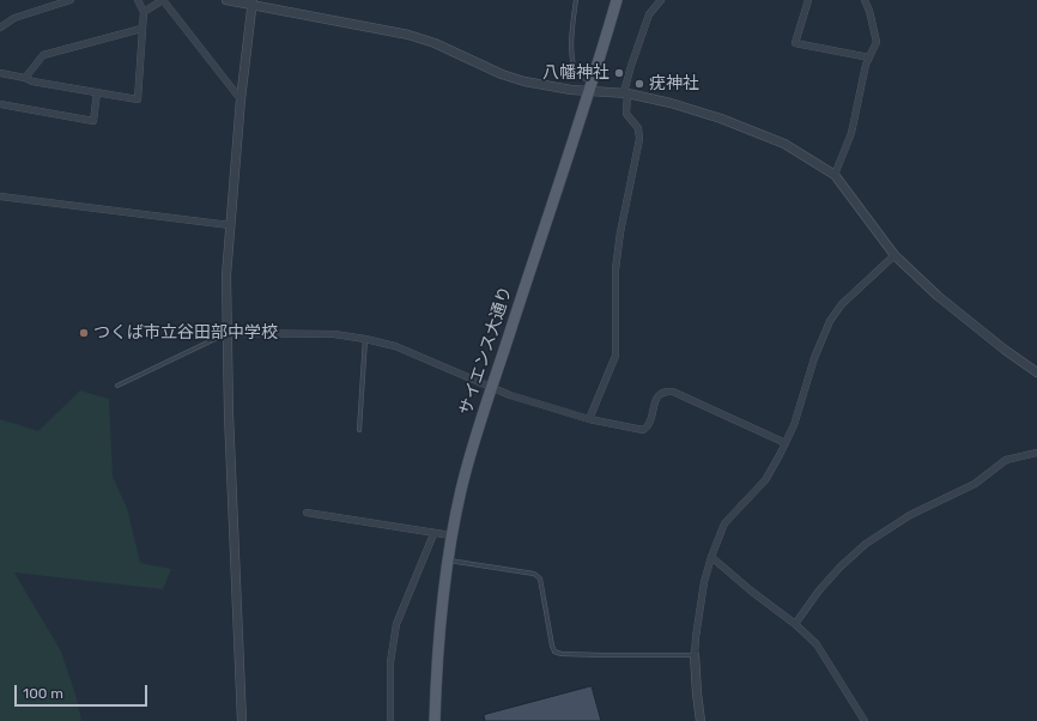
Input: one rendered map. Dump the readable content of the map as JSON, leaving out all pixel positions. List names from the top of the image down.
{
  "streets": {
    "main road": ["サイエンス大通り"]
  },
  "places": ["八幡神社", "疣神社", "つくば市立谷田部中学校"],
  "scale_bar": "100 m"
}
